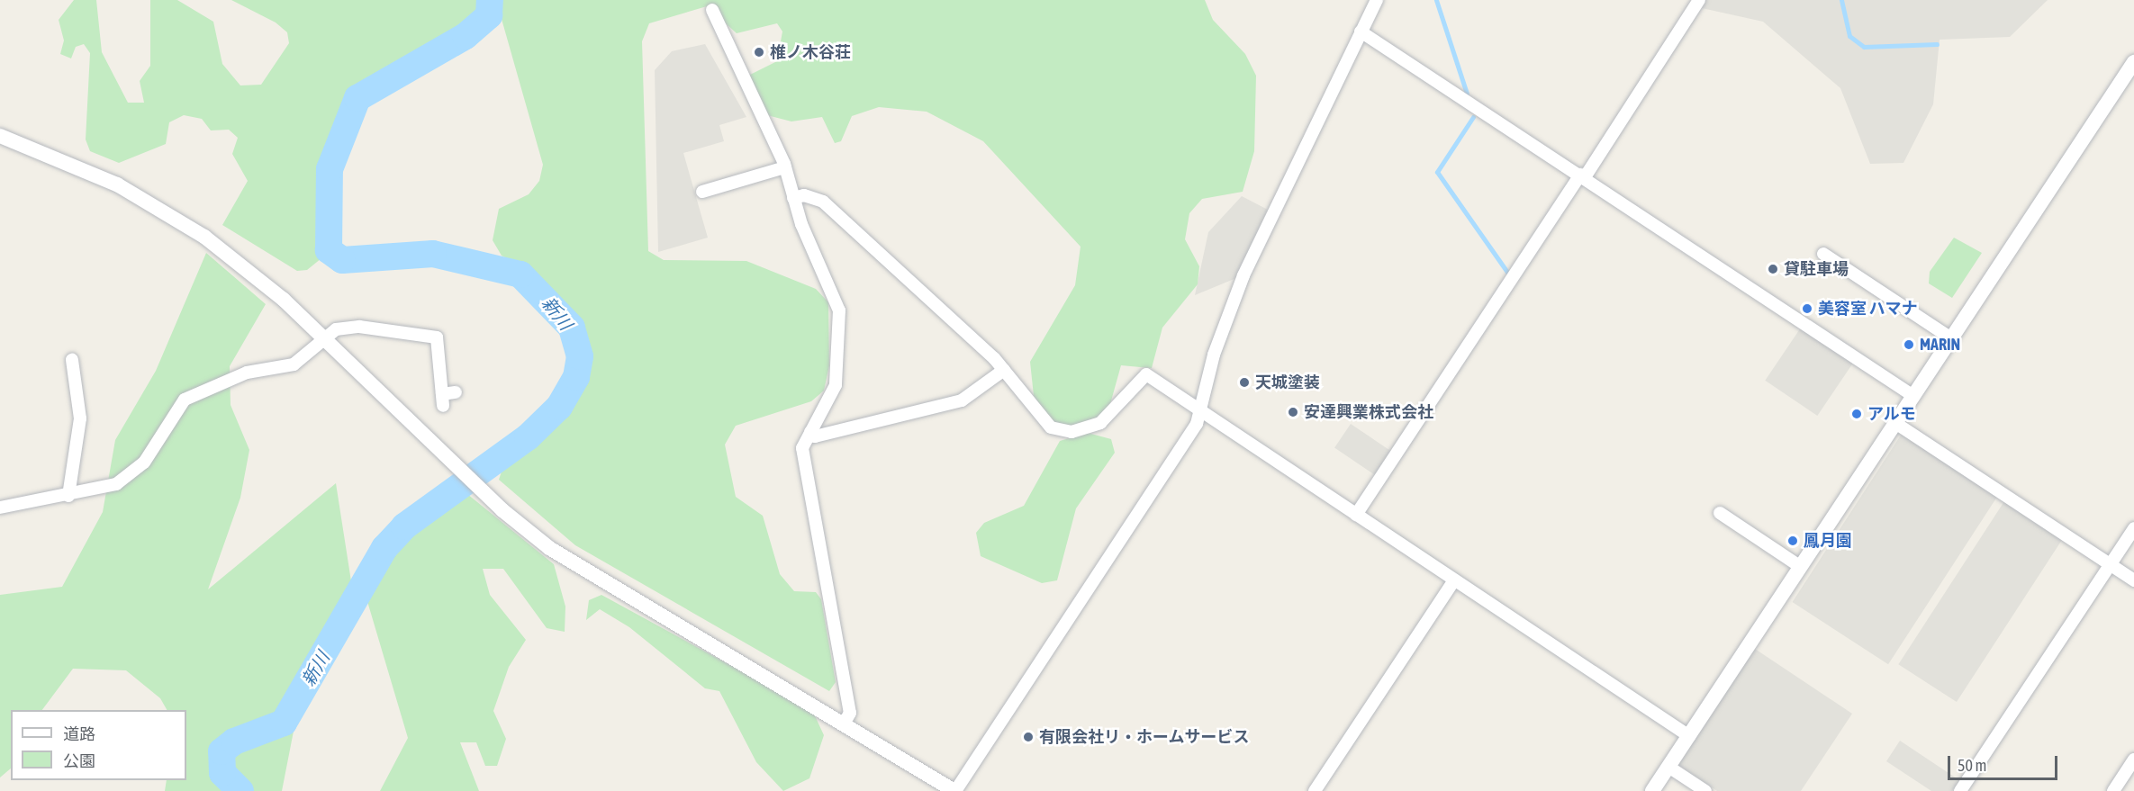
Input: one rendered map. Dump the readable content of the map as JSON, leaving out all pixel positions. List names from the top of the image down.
{
  "water": ["新川"],
  "places": [
    "椎ノ木谷荘",
    "貸駐車場",
    "美容室 ハマナ",
    "MARIN",
    "天城塗装",
    "安達興業株式会社",
    "アルモ",
    "鳳月園",
    "有限会社リ・ホームサービス"
  ],
  "legend": ["道路", "公園"],
  "scale_bar": "50 m"
}
